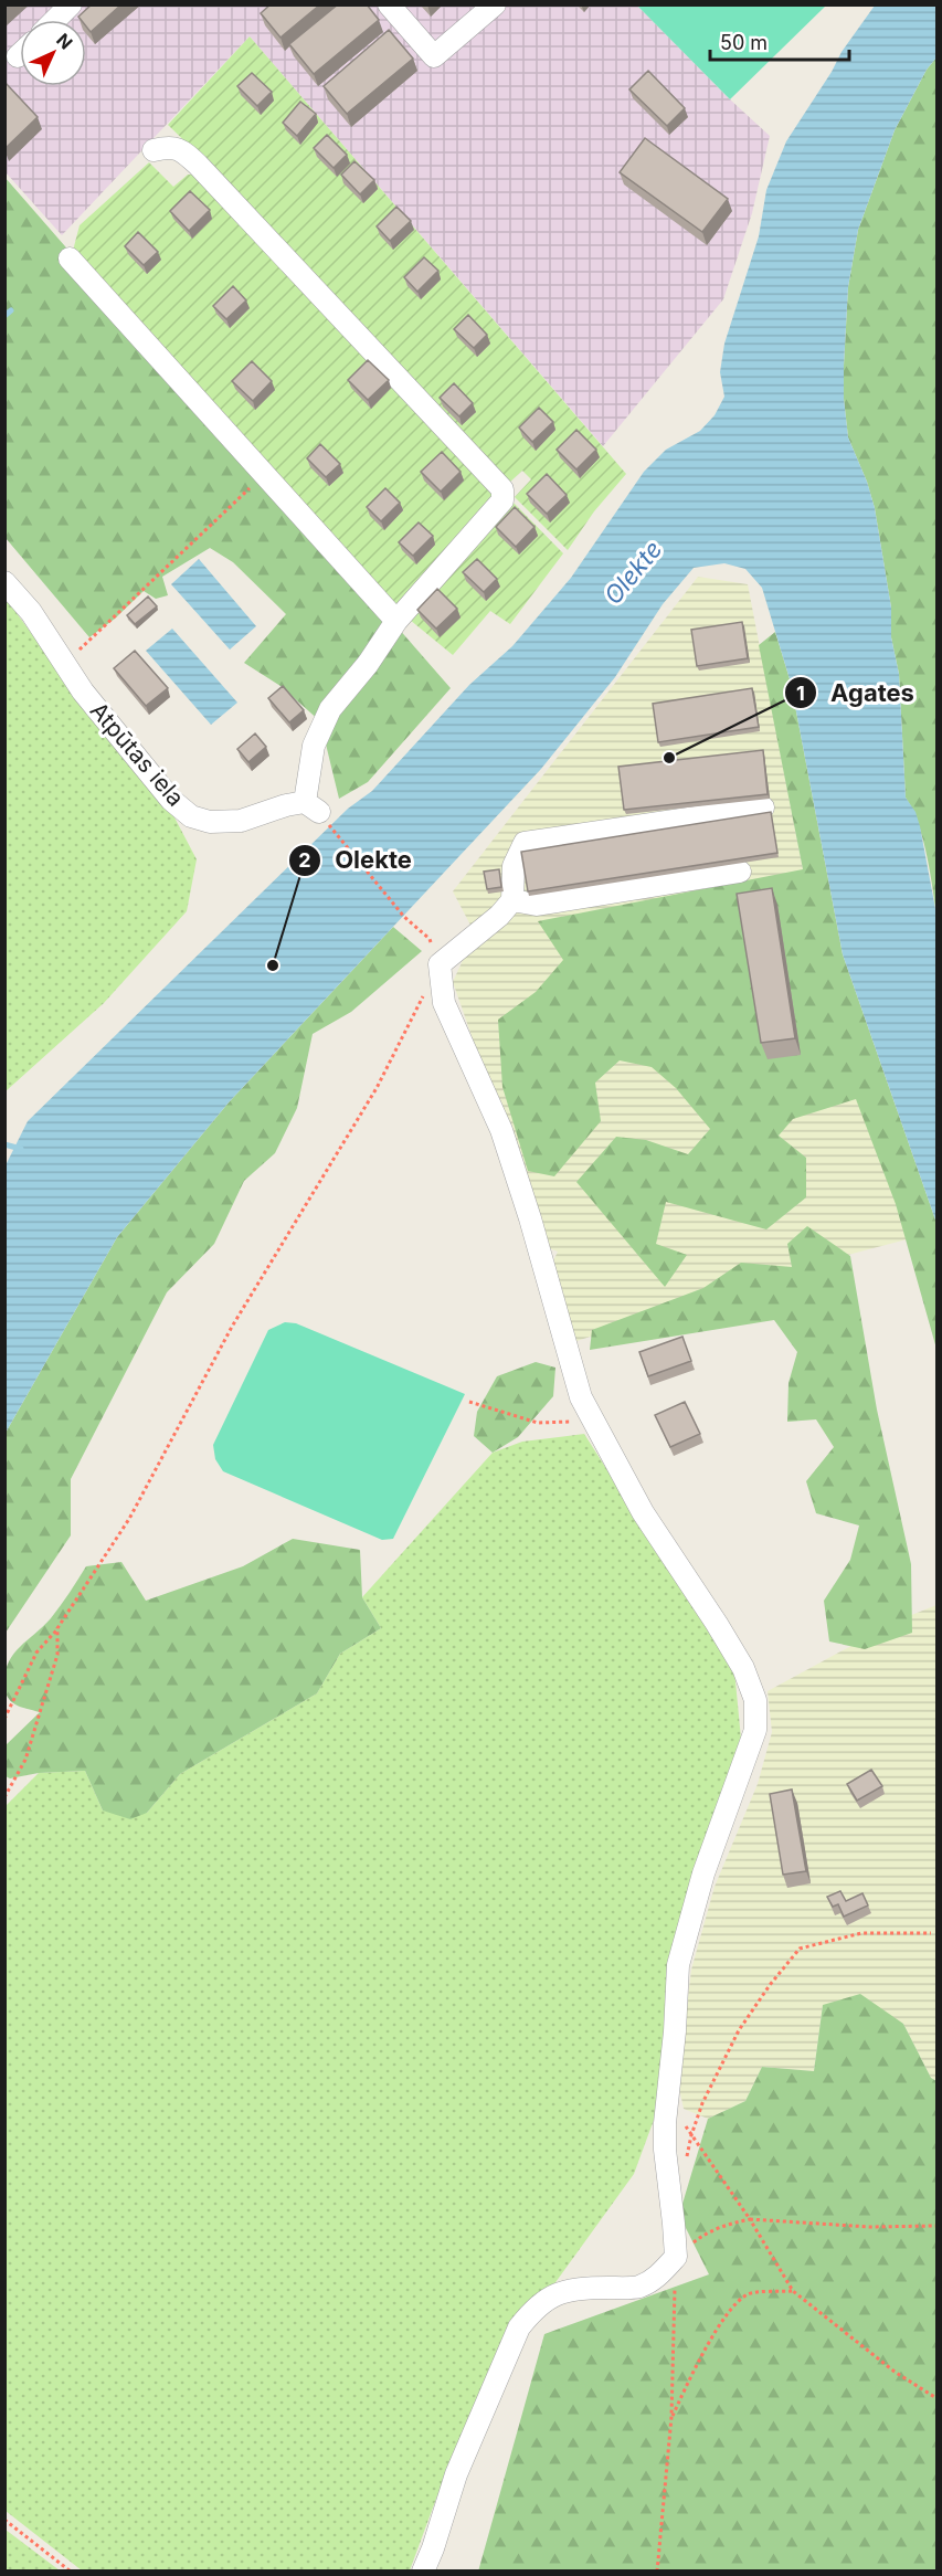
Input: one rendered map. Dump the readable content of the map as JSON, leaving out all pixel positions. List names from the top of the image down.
{
  "streets": {
    "street": ["Atpūtas iela"]
  },
  "water": ["Olekte"],
  "places": ["Agates", "Olekte"],
  "scale_bar": "50 m",
  "north": "top right"
}
